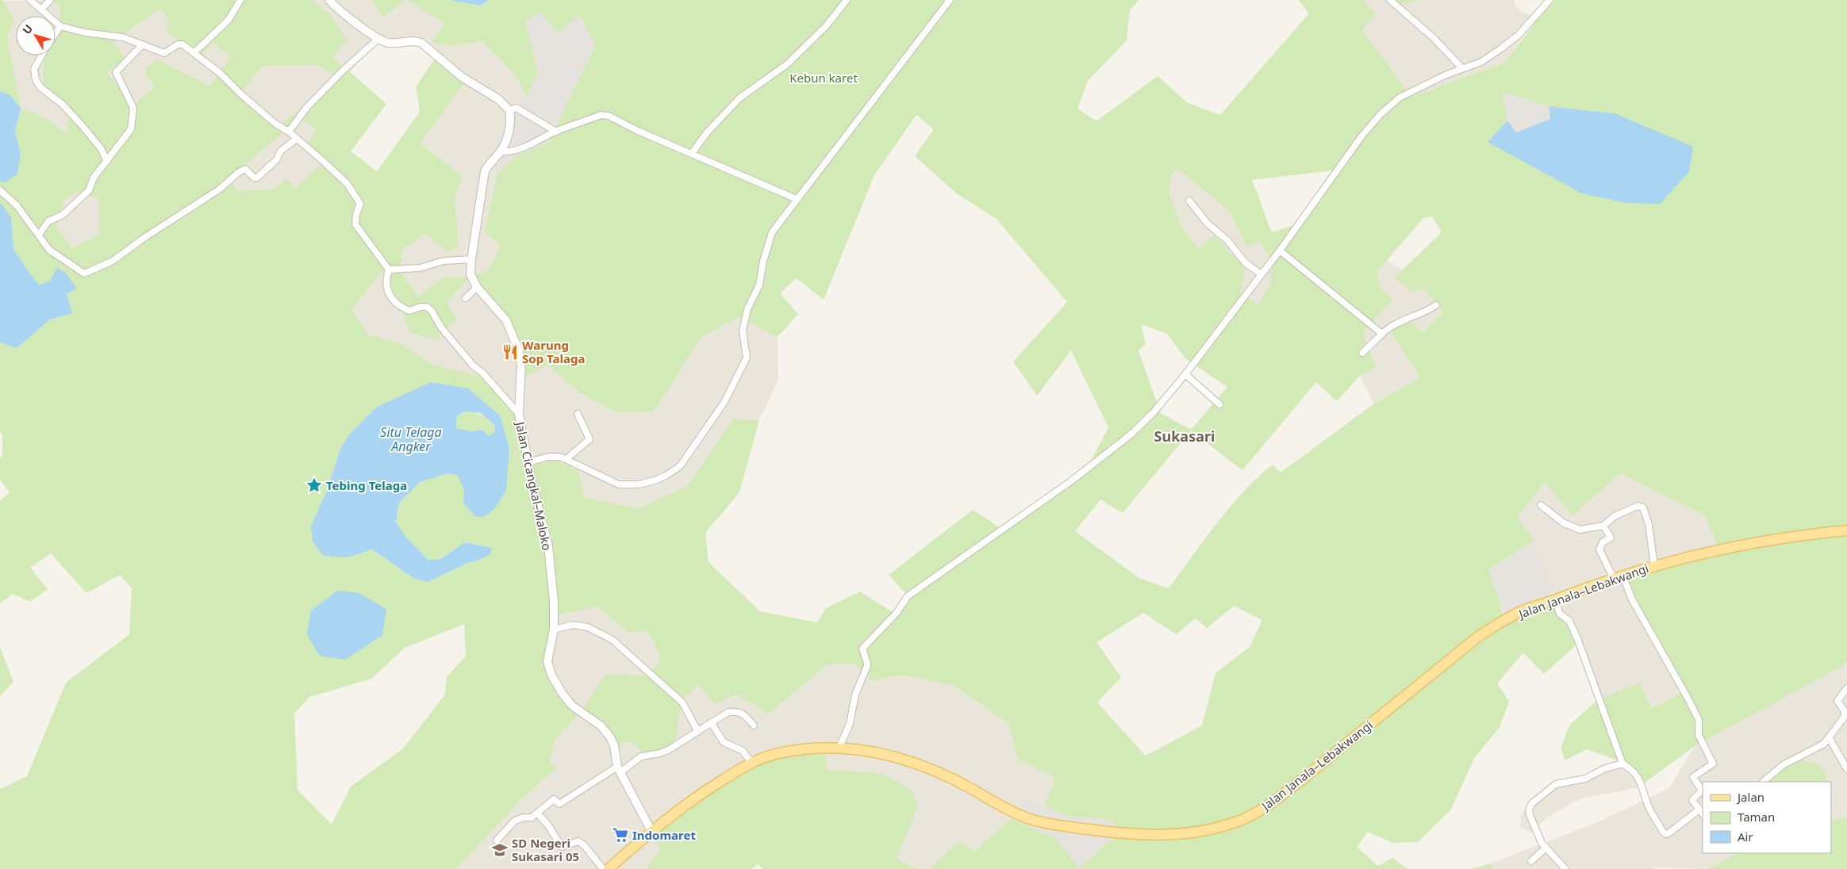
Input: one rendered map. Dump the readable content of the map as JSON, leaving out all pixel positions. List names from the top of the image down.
{
  "streets": {
    "main road": ["Jalan Janala–Lebakwangi"],
    "street": ["Jalan Cicangkal–Maloko"]
  },
  "crossings": [
    ["Jalan Cicangkal–Maloko", "Jalan Janala–Lebakwangi"]
  ],
  "districts": ["Sukasari"],
  "water": ["Situ Telaga Angker"],
  "parks": ["Kebun karet"],
  "places": {
    "restaurant": ["Warung Sop Talaga"],
    "place": ["Tebing Telaga"],
    "supermarket": ["Indomaret"],
    "school or university": ["SD Negeri Sukasari 05"]
  },
  "legend": ["Jalan", "Taman", "Air"],
  "north": "top left"
}
